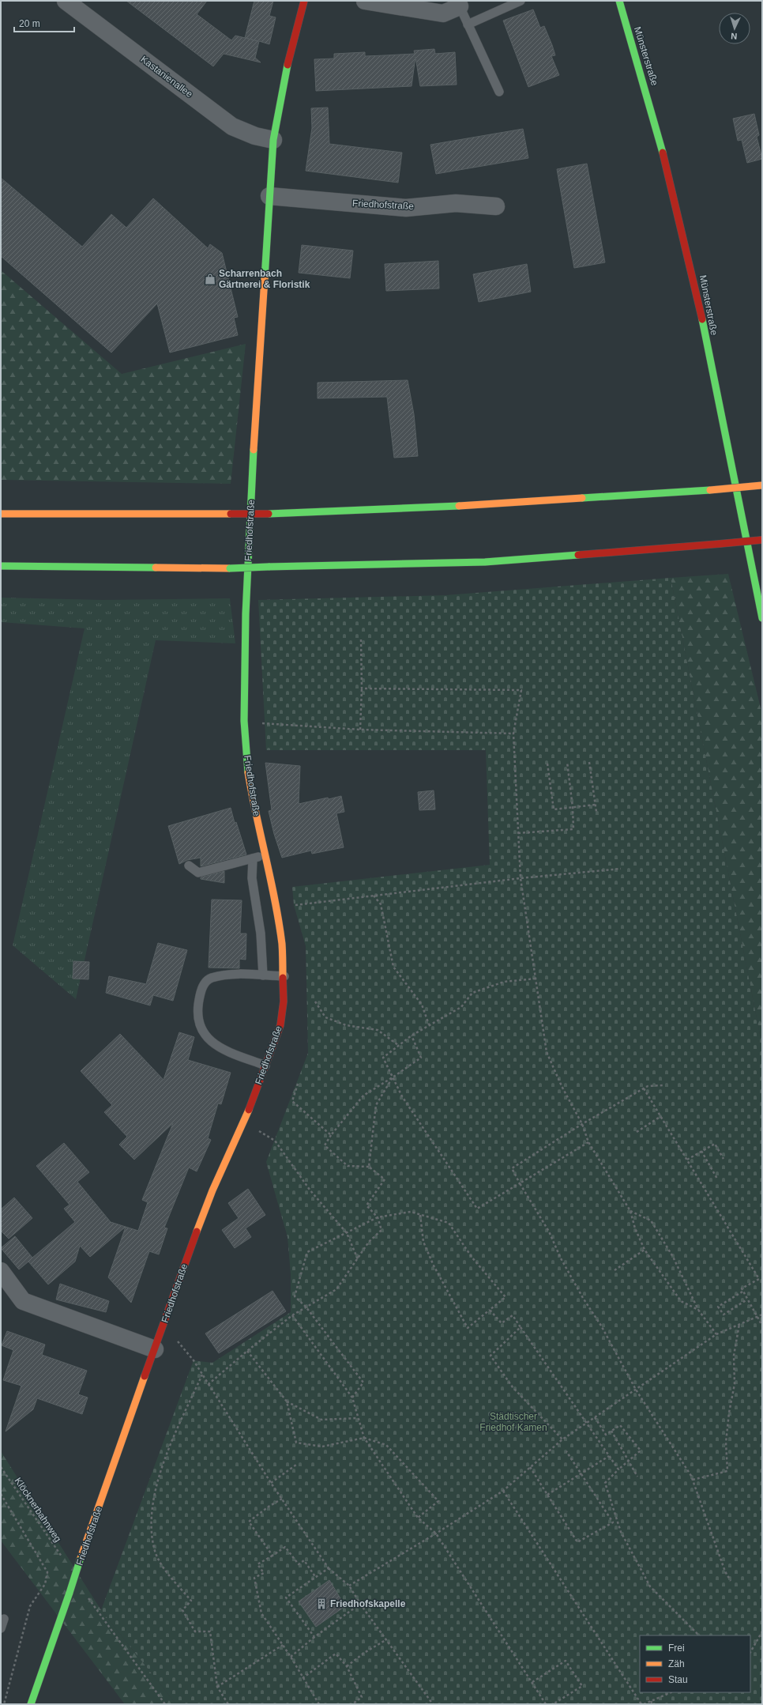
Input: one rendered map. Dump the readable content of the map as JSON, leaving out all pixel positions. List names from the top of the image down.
{
  "streets": {
    "main road": ["Münsterstraße", "Friedhofstraße"],
    "street": ["Kastanienallee"],
    "path": ["Klöcknerbahnweg"]
  },
  "crossings": [
    ["Kastanienallee", "Friedhofstraße"]
  ],
  "parks": ["Städtischer Friedhof Kamen"],
  "places": {
    "shop": ["Scharrenbach Gärtnerei & Floristik"],
    "building": ["Friedhofskapelle"]
  },
  "legend": ["Frei", "Zäh", "Stau"],
  "scale_bar": "20 m",
  "north": "bottom"
}
